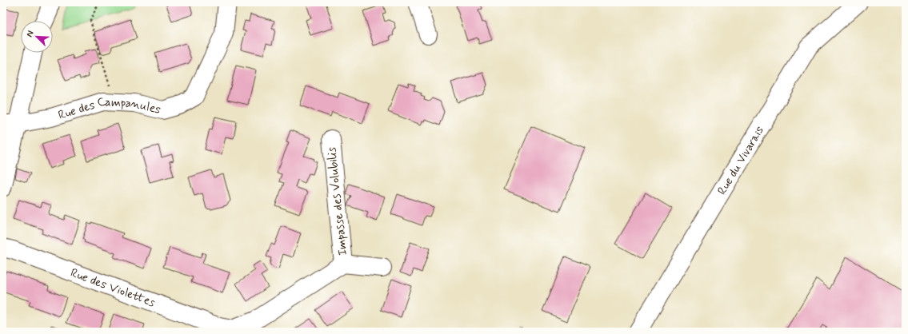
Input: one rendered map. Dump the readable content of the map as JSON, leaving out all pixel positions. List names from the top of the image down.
{
  "streets": {
    "street": [
      "Rue des Campanules",
      "Rue du Vivarais",
      "Impasse des Volubilis",
      "Rue des Violettes"
    ]
  },
  "crossings": [
    ["Impasse des Volubilis", "Rue des Violettes"]
  ],
  "north": "top left"
}
